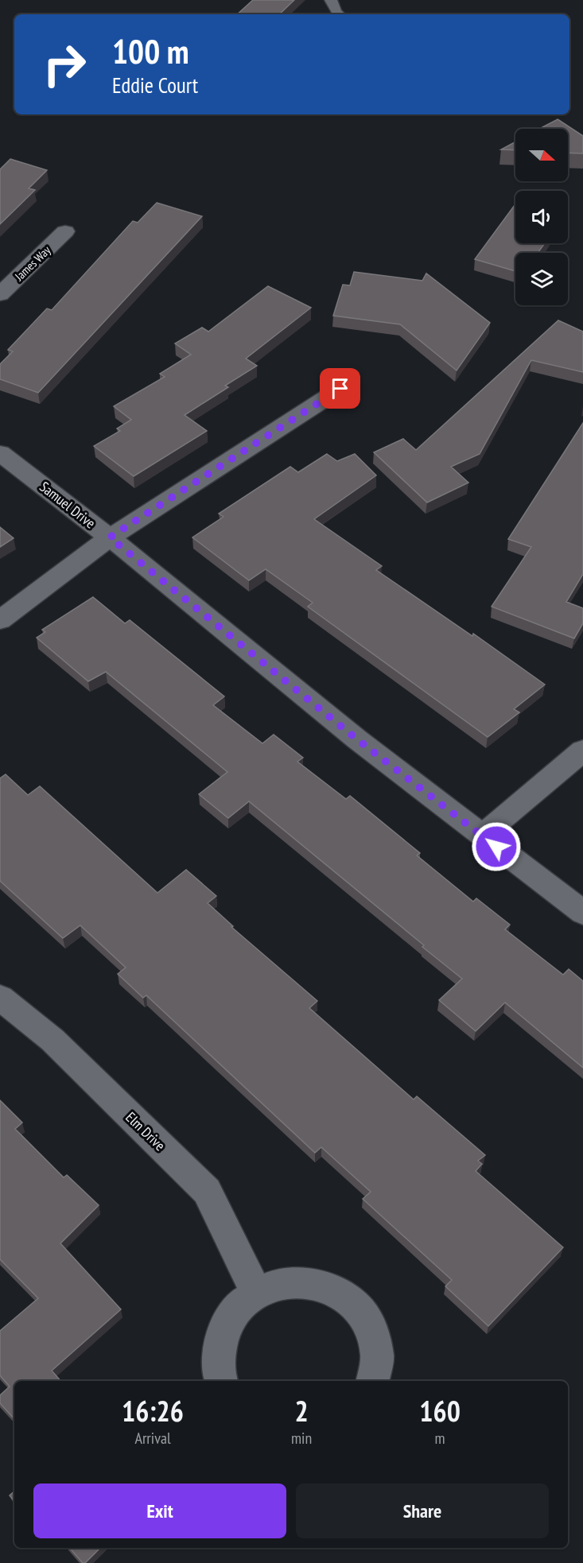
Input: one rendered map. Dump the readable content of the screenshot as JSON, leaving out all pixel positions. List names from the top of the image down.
{
  "streets": {
    "street": ["James Way", "Samuel Drive", "Elm Drive"]
  },
  "north": "right",
  "page": {
    "turn": ["100 m", "Eddie Court"],
    "eta": [
      "16:26",
      "Arrival",
      "2",
      "min",
      "160",
      "m"
    ],
    "buttons": ["Exit", "Share"]
  }
}
